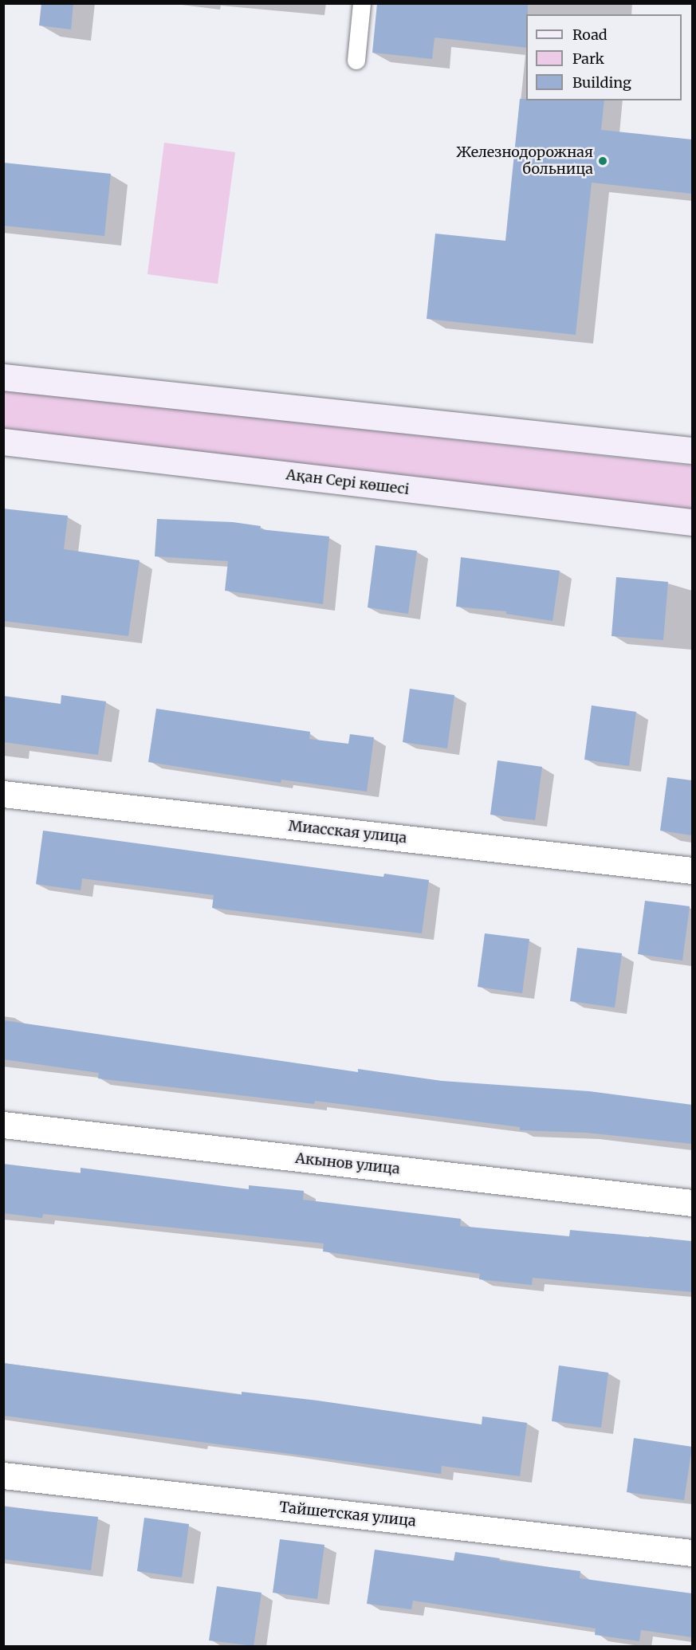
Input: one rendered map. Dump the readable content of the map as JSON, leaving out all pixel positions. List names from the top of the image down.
{
  "streets": {
    "street": [
      "Ақан Сері көшесі",
      "Миасская улица",
      "Акынов улица",
      "Тайшетская улица"
    ]
  },
  "places": ["Железнодорожная больница"],
  "legend": ["Road", "Park", "Building"]
}
